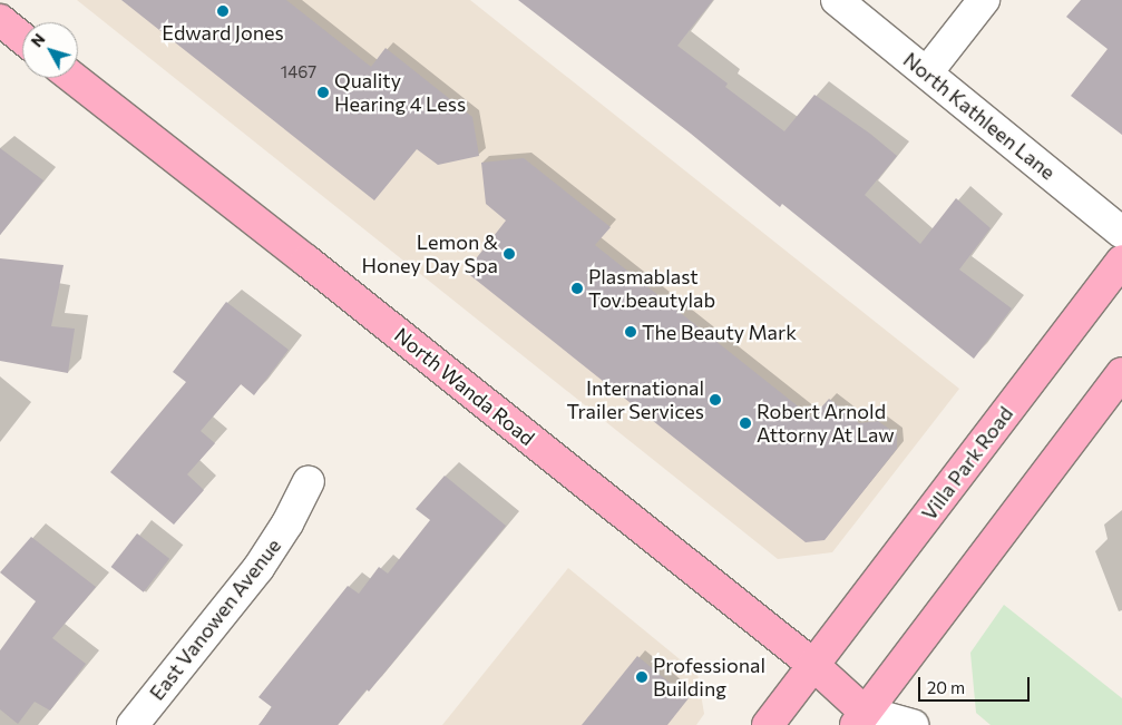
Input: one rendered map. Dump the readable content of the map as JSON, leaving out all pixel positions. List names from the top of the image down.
{
  "streets": {
    "main road": ["North Wanda Road", "Villa Park Road"],
    "street": ["North Kathleen Lane", "East Vanowen Avenue"]
  },
  "crossings": [
    ["North Wanda Road", "Villa Park Road"]
  ],
  "places": [
    "Edward Jones",
    "Quality Hearing 4 Less",
    "Lemon & Honey Day Spa",
    "Plasmablast Tov.beautylab",
    "The Beauty Mark",
    "International Trailer Services",
    "Robert Arnold Attorny At Law",
    "Professional Building"
  ],
  "house_numbers": ["1467"],
  "scale_bar": "20 m",
  "north": "top left"
}
